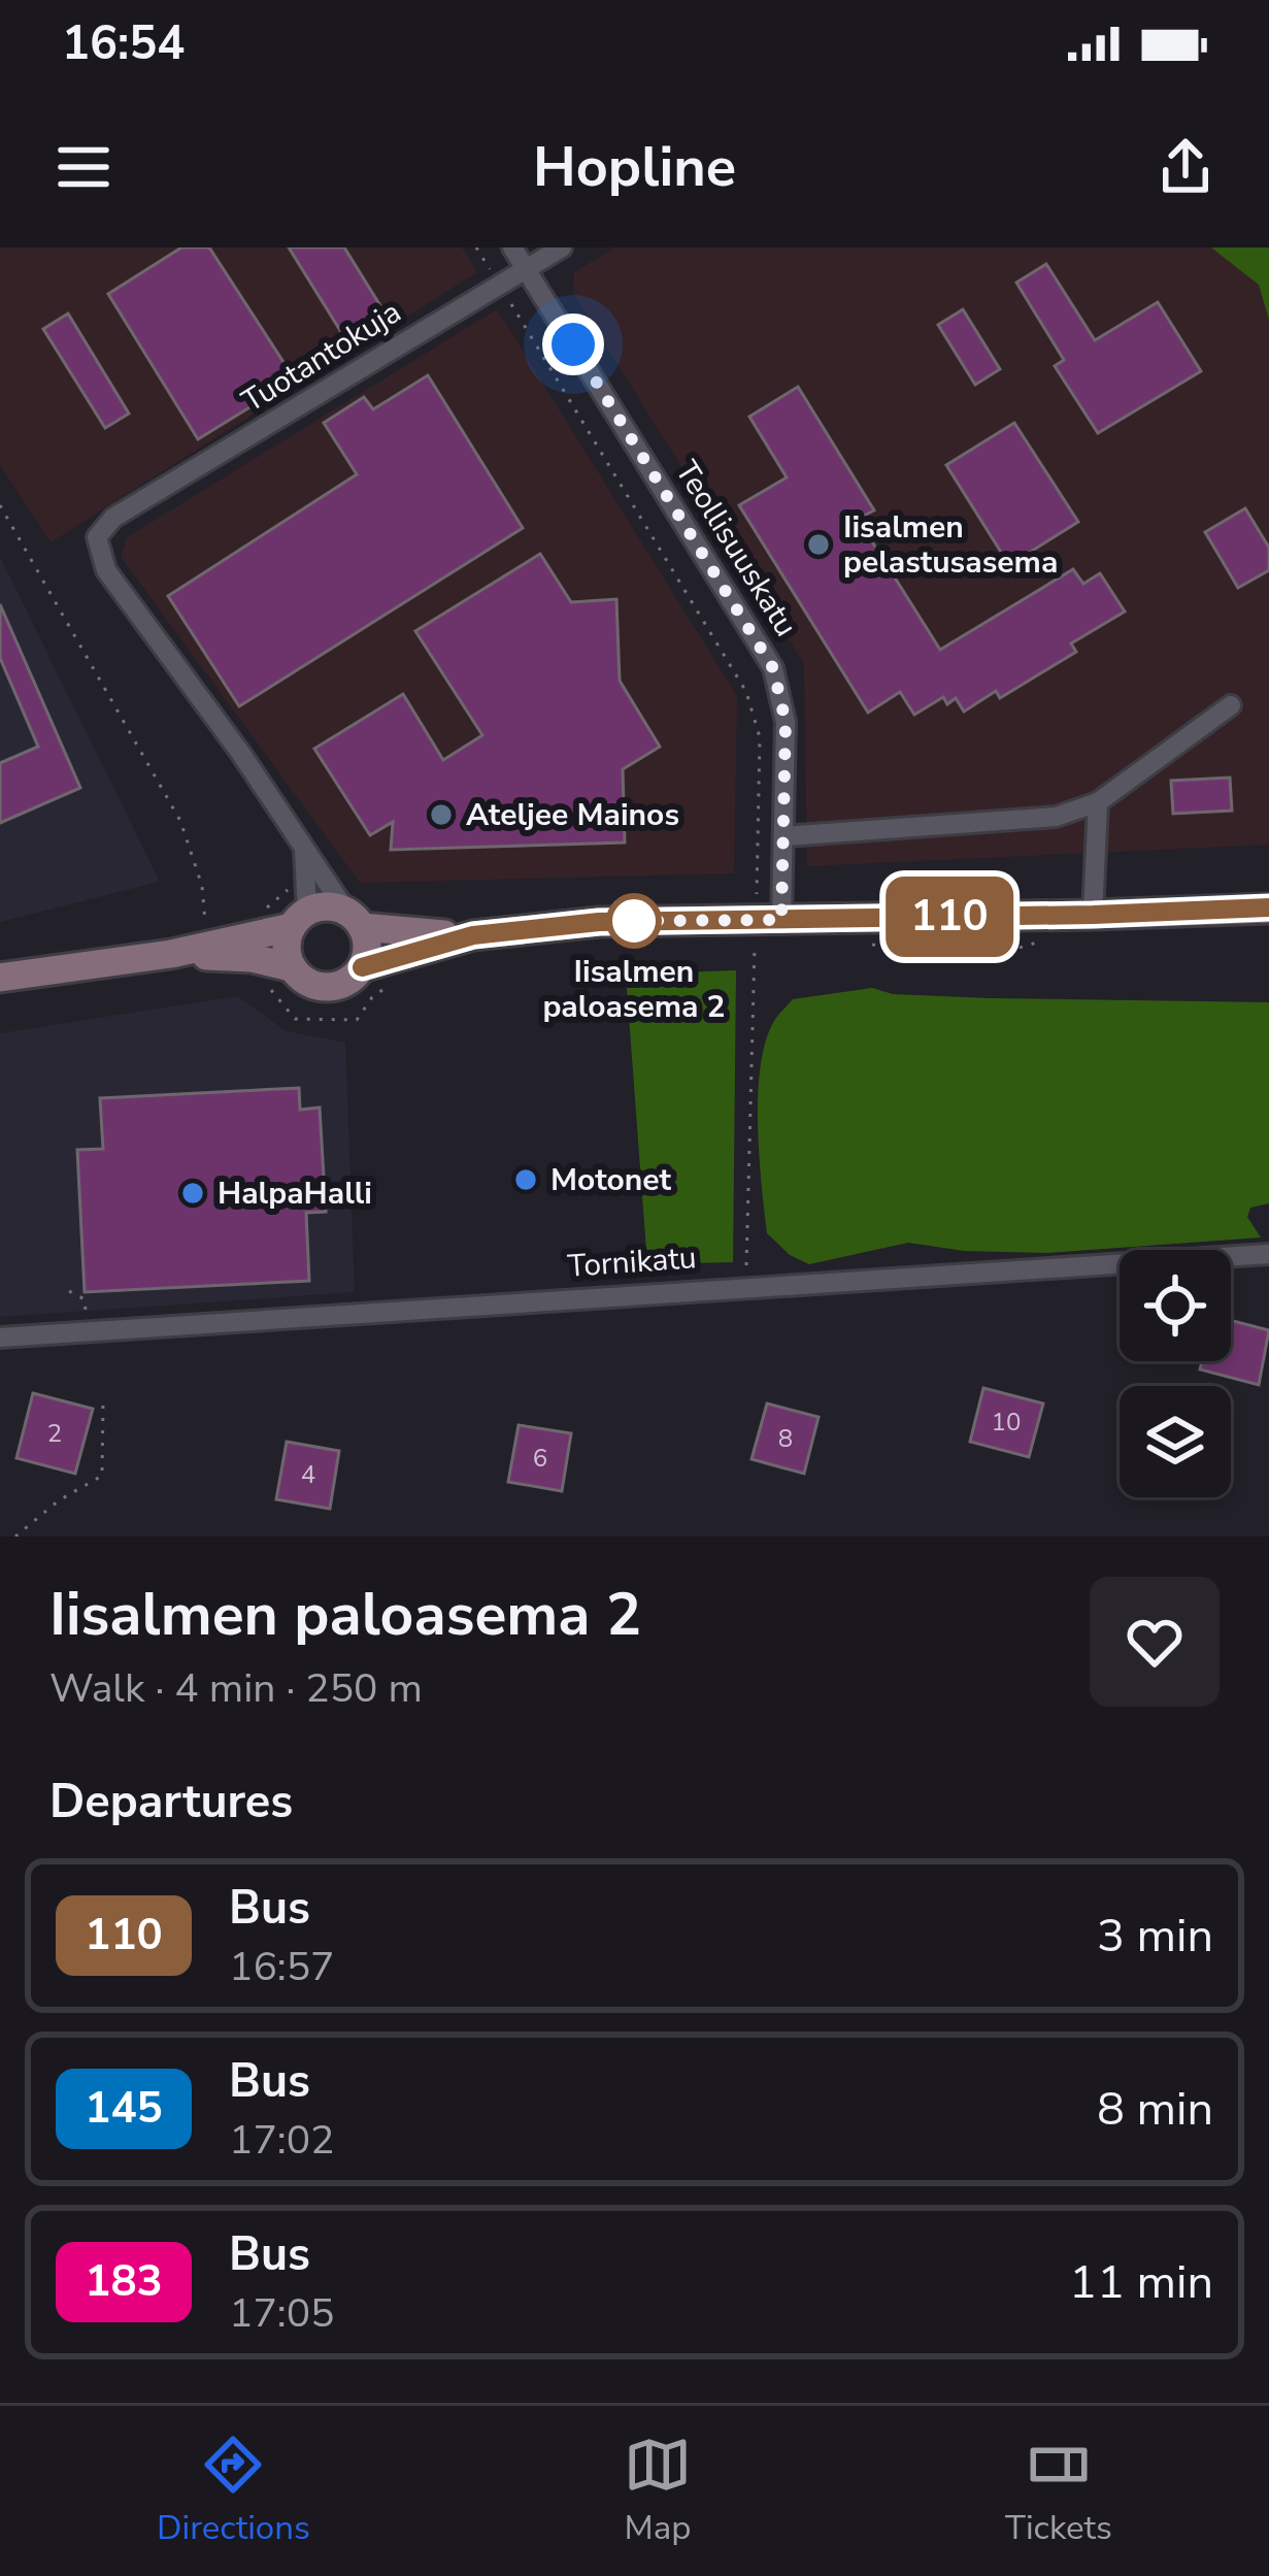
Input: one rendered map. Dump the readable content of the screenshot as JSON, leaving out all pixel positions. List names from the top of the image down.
{
  "streets": {
    "street": ["Tuotantokuja", "Teollisuuskatu", "Tornikatu"]
  },
  "crossings": [
    ["Tuotantokuja", "Teollisuuskatu"]
  ],
  "places": [
    "Iisalmen pelastusasema",
    "Ateljee Mainos",
    "Iisalmen paloasema 2",
    "Motonet",
    "HalpaHalli"
  ],
  "lines": ["bus line 110"],
  "house_numbers": [
    "10",
    "2",
    "8",
    "6",
    "4"
  ],
  "page": {
    "status": "16:54",
    "header": "Hopline",
    "on_map": "110",
    "heading": [
      ["Iisalmen paloasema 2", "Walk · 4 min · 250 m"],
      "Departures"
    ],
    "list": [
      {
        "mark": "110",
        "name": "Bus",
        "note": "16:57",
        "value": "3 min"
      },
      {
        "mark": "145",
        "name": "Bus",
        "note": "17:02",
        "value": "8 min"
      },
      {
        "mark": "183",
        "name": "Bus",
        "note": "17:05",
        "value": "11 min"
      }
    ],
    "tabs": ["Directions", "Map", "Tickets"]
  }
}
